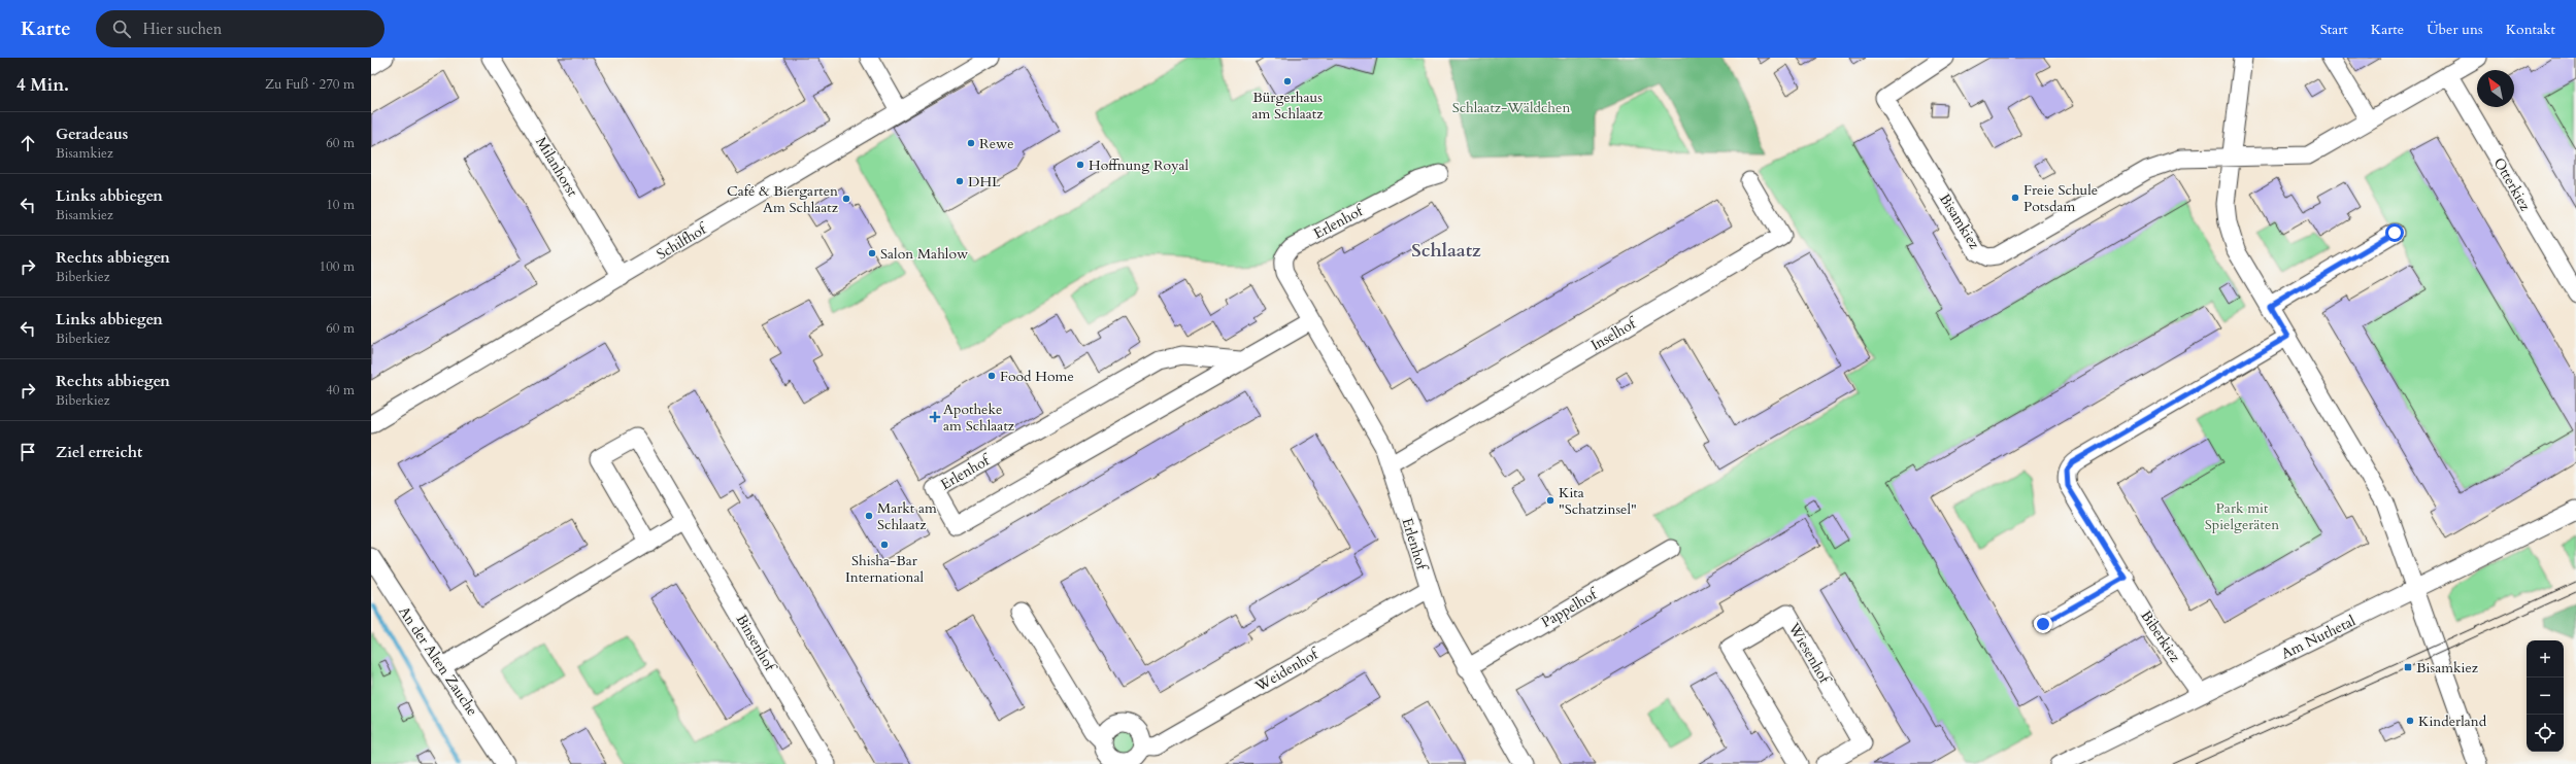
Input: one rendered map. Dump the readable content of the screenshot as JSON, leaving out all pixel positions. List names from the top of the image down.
{
  "streets": {
    "street": [
      "Milanhorst",
      "Otterkiez",
      "Bisamkiez",
      "Erlenhof",
      "Schilfhof",
      "Inselhof",
      "Pappelhof",
      "Biberkiez",
      "Am Nuthetal",
      "Binsenhof",
      "Wiesenhof",
      "An der Alten Zauche",
      "Weidenhof"
    ]
  },
  "crossings": [
    ["Milanhorst", "Schilfhof"],
    ["Erlenhof", "Inselhof"],
    ["Erlenhof", "Pappelhof"],
    ["Erlenhof", "Weidenhof"],
    ["Biberkiez", "Am Nuthetal"]
  ],
  "districts": ["Schlaatz"],
  "parks": ["Schlaatz-Wäldchen", "Park mit Spielgeräten"],
  "places": {
    "other": [
      "Bürgerhaus am Schlaatz",
      "Rewe",
      "Hoffnung Royal",
      "DHL",
      "Freie Schule Potsdam",
      "Café & Biergarten Am Schlaatz",
      "Salon Mahlow",
      "Food Home",
      "Kita \"Schatzinsel\"",
      "Markt am Schlaatz",
      "Shisha-Bar International",
      "Kinderland"
    ],
    "health": ["Apotheke am Schlaatz"],
    "transit": ["Bisamkiez"]
  },
  "north": "top left",
  "page": {
    "header": "Karte",
    "search": "Hier suchen",
    "nav": [
      "Start",
      "Karte",
      "Über uns",
      "Kontakt"
    ],
    "heading": ["4 Min.", "Zu Fuß · 270 m"],
    "list": [
      ["Geradeaus", "Bisamkiez", "60 m"],
      ["Links abbiegen", "Bisamkiez", "10 m"],
      ["Rechts abbiegen", "Biberkiez", "100 m"],
      ["Links abbiegen", "Biberkiez", "60 m"],
      ["Rechts abbiegen", "Biberkiez", "40 m"],
      "Ziel erreicht"
    ],
    "map_buttons": ["+", "−"]
  }
}
